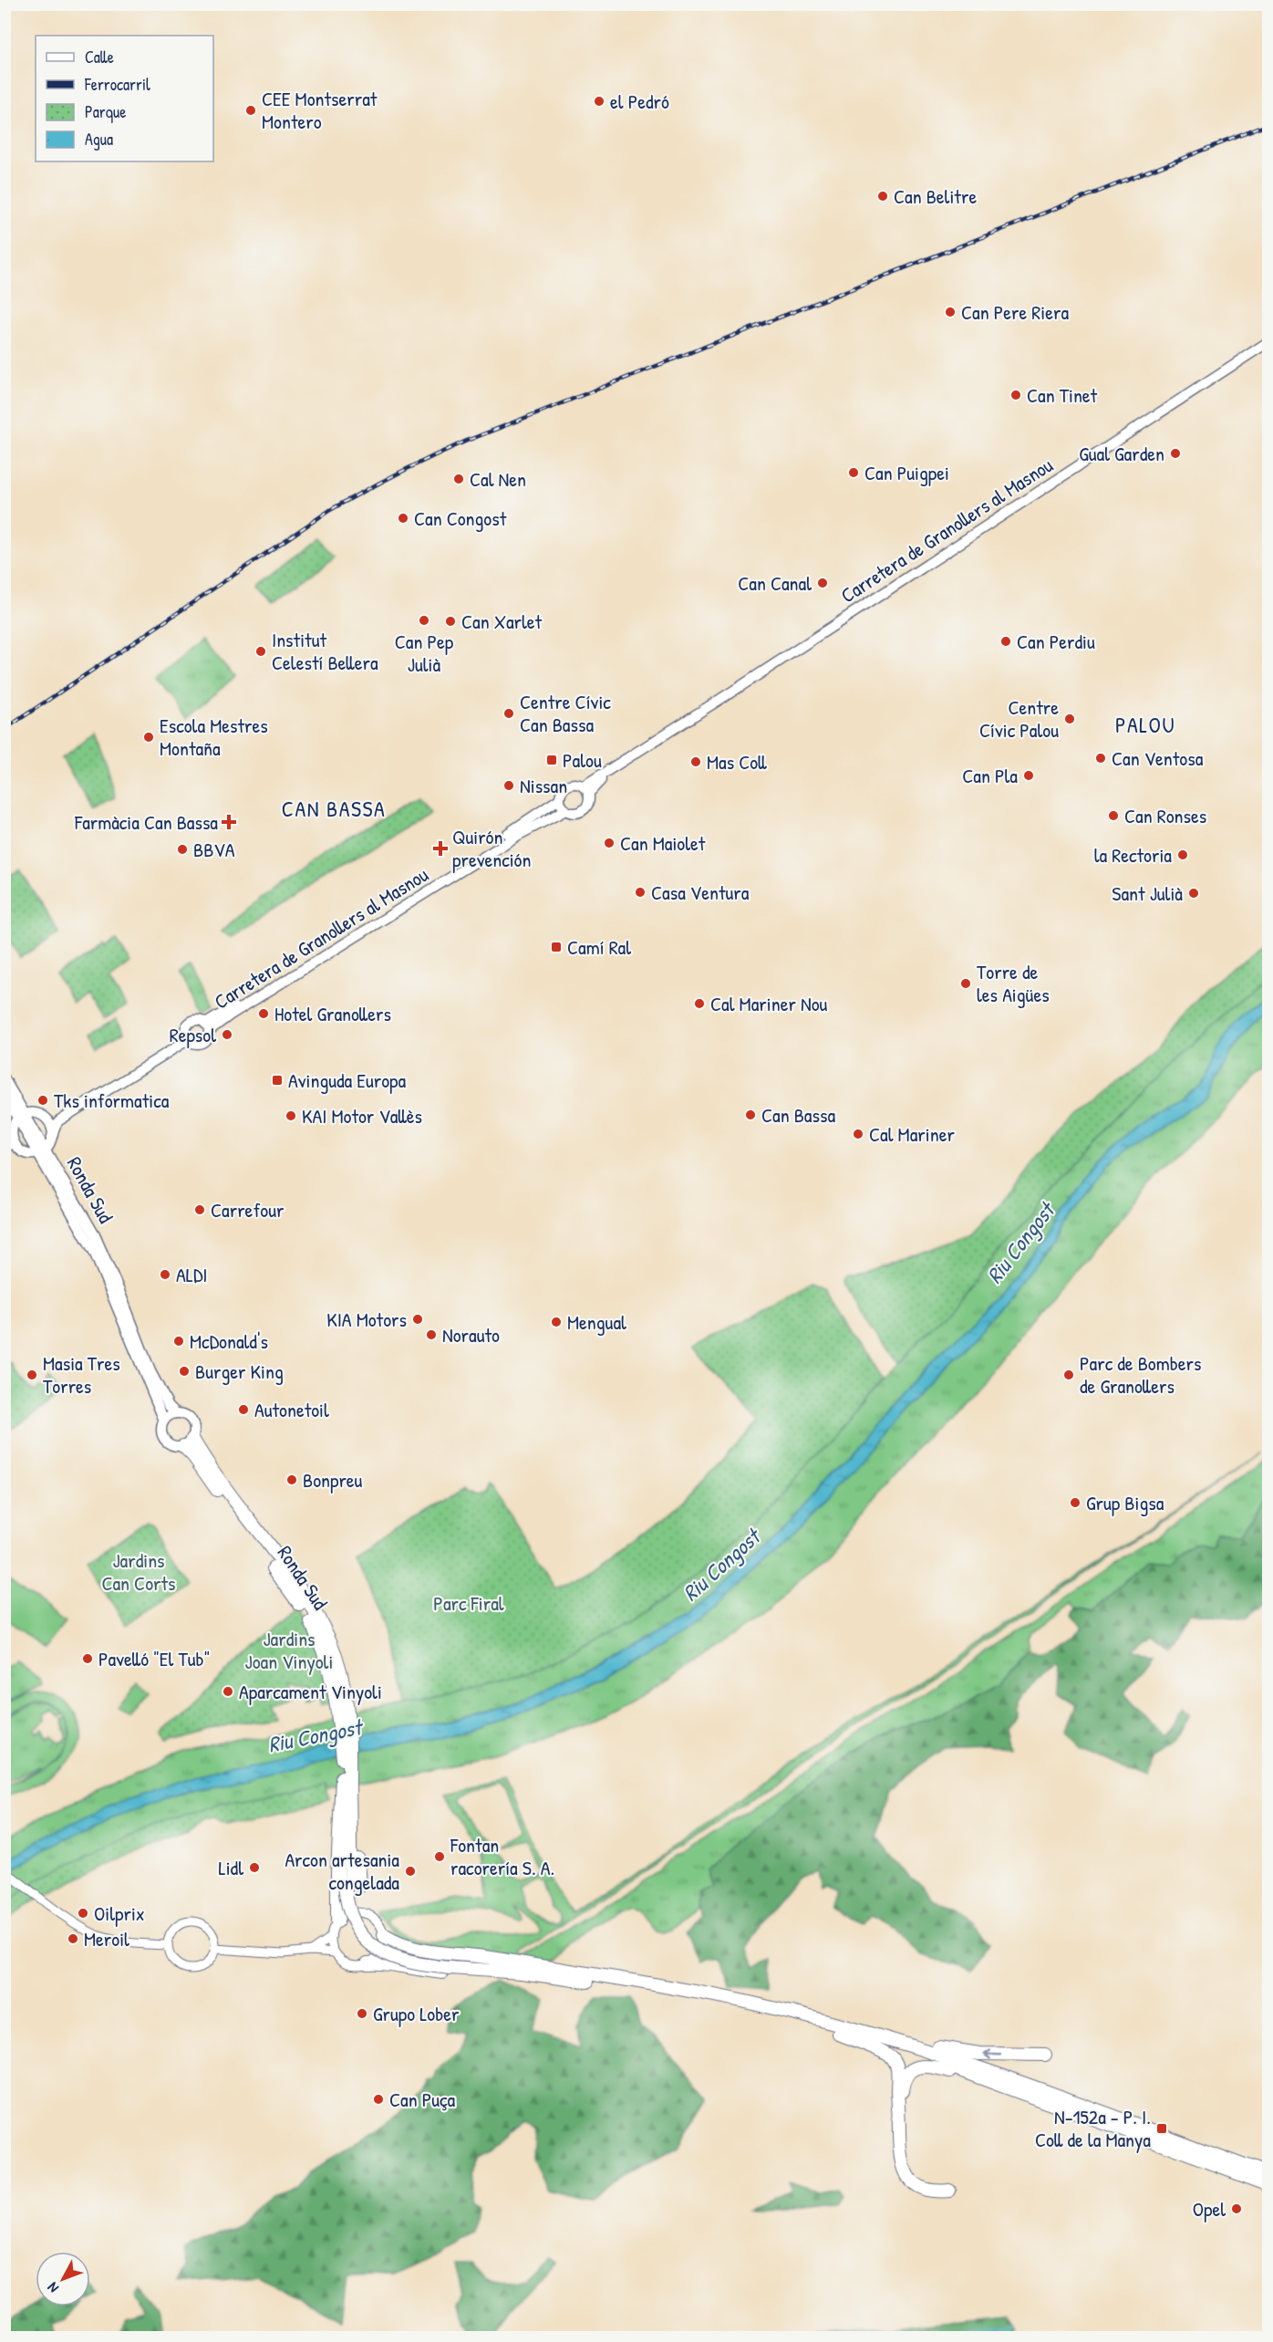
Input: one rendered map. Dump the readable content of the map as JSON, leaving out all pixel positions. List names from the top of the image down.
{
  "streets": {
    "highway": ["Ronda Sud"],
    "main road": ["Carretera de Granollers al Masnou"]
  },
  "districts": ["PALOU", "CAN BASSA"],
  "water": ["Riu Congost"],
  "parks": ["Jardins Can Corts", "Parc Firal", "Jardins Joan Vinyoli"],
  "places": {
    "other": [
      "el Pedró",
      "CEE Montserrat Montero",
      "Can Belitre",
      "Can Pere Riera",
      "Can Tinet",
      "Gual Garden",
      "Can Puigpei",
      "Cal Nen",
      "Can Congost",
      "Can Canal",
      "Can Pep Julià",
      "Can Xarlet",
      "Can Perdiu",
      "Institut Celestí Bellera",
      "Centre Cívic Can Bassa",
      "Centre Cívic Palou",
      "Escola Mestres Montaña",
      "Can Ventosa",
      "Mas Coll",
      "Can Pla",
      "Nissan",
      "Can Ronses",
      "Can Maiolet",
      "BBVA",
      "la Rectoria",
      "Casa Ventura",
      "Sant Julià",
      "Torre de les Aigües",
      "Cal Mariner Nou",
      "Hotel Granollers",
      "Repsol",
      "Tks informatica",
      "Can Bassa",
      "KAI Motor Vallès",
      "Cal Mariner",
      "Carrefour",
      "ALDI",
      "KIA Motors",
      "Mengual",
      "Norauto",
      "McDonald's",
      "Burger King",
      "Masia Tres Torres",
      "Parc de Bombers de Granollers",
      "Autonetoil",
      "Bonpreu",
      "Grup Bigsa",
      "Pavelló \"El Tub\"",
      "Aparcament Vinyoli",
      "Fontan racorería S. A.",
      "Lidl",
      "Arcon artesania congelada",
      "Oilprix",
      "Meroil",
      "Grupo Lober",
      "Can Puça",
      "Opel"
    ],
    "transit": [
      "Palou",
      "Camí Ral",
      "Avinguda Europa",
      "N-152a - P. I. Coll de la Manya"
    ],
    "health": ["Farmàcia Can Bassa", "Quirón prevención"]
  },
  "legend": [
    "Calle",
    "Ferrocarril",
    "Parque",
    "Agua"
  ],
  "north": "bottom left"
}
